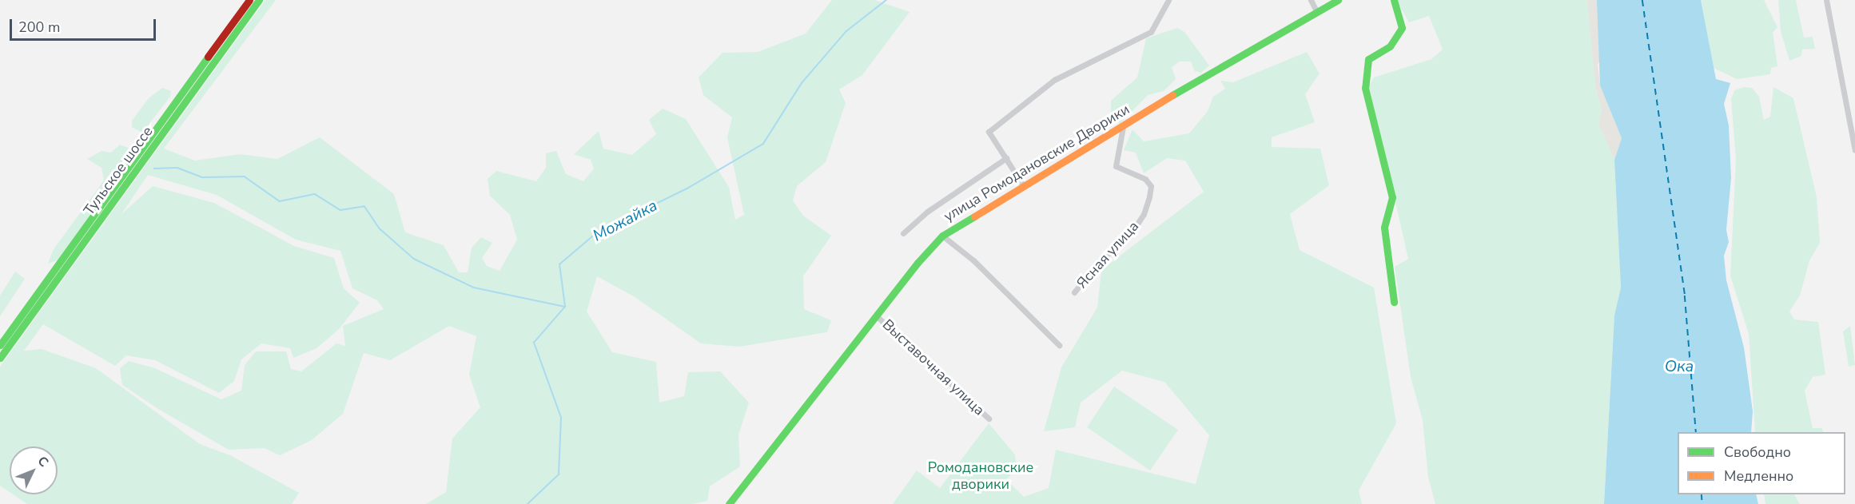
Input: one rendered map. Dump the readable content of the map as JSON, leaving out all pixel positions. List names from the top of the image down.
{
  "streets": {
    "street": [
      "улица Ромодановские Дворики",
      "Тульское шоссе",
      "Ясная улица",
      "Выставочная улица"
    ]
  },
  "crossings": [
    ["улица Ромодановские Дворики", "Ясная улица"],
    ["улица Ромодановские Дворики", "Выставочная улица"]
  ],
  "water": ["Можайка", "Ока"],
  "parks": ["Ромодановские дворики"],
  "legend": ["Свободно", "Медленно"],
  "scale_bar": "200 m",
  "north": "top right"
}
